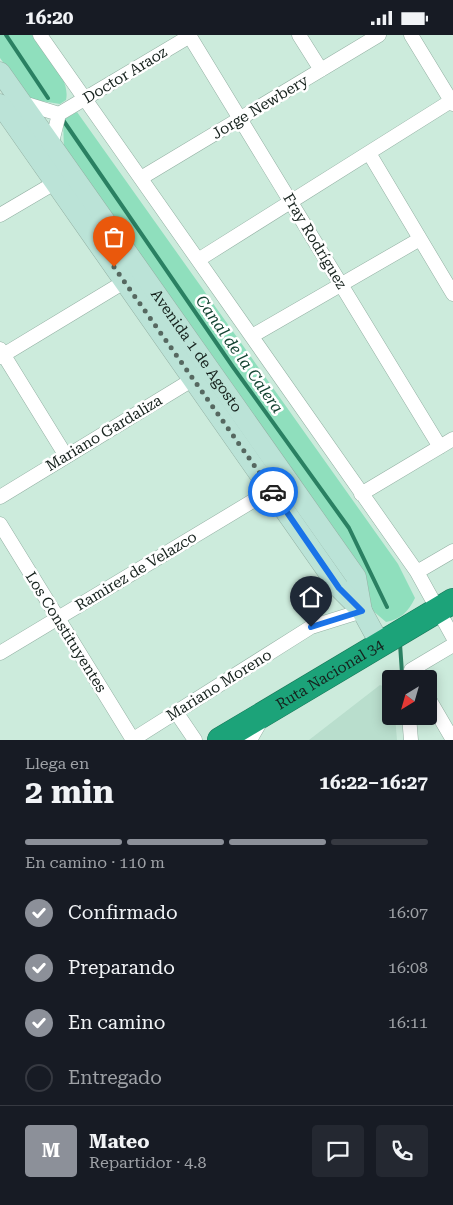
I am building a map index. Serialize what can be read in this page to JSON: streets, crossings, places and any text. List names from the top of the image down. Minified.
{"streets":{"highway":["Ruta Nacional 34"],"street":["Doctor Araoz","Jorge Newbery","Fray Rodríguez","Avenida 1 de Agosto","Mariano Gardaliza","Ramirez de Velazco","Los Constituyentes","Mariano Moreno"]},"crossings":[["Doctor Araoz","Fray Rodríguez"],["Jorge Newbery","Fray Rodríguez"],["Avenida 1 de Agosto","Mariano Gardaliza"],["Avenida 1 de Agosto","Ramirez de Velazco"],["Avenida 1 de Agosto","Ruta Nacional 34"],["Avenida 1 de Agosto","Mariano Moreno"],["Ramirez de Velazco","Los Constituyentes"],["Los Constituyentes","Mariano Moreno"]],"water":["Canal de la Calera"],"north":"bottom left","page":{"status":"16:20","heading":["2 min","Llega en","16:22–16:27"],"panel":["Mateo","Repartidor · 4.8"],"bar":"En camino · 110 m","list":[["Confirmado","16:07"],["Preparando","16:08"],["En camino","16:11"],"Entregado"],"round":"M"}}
